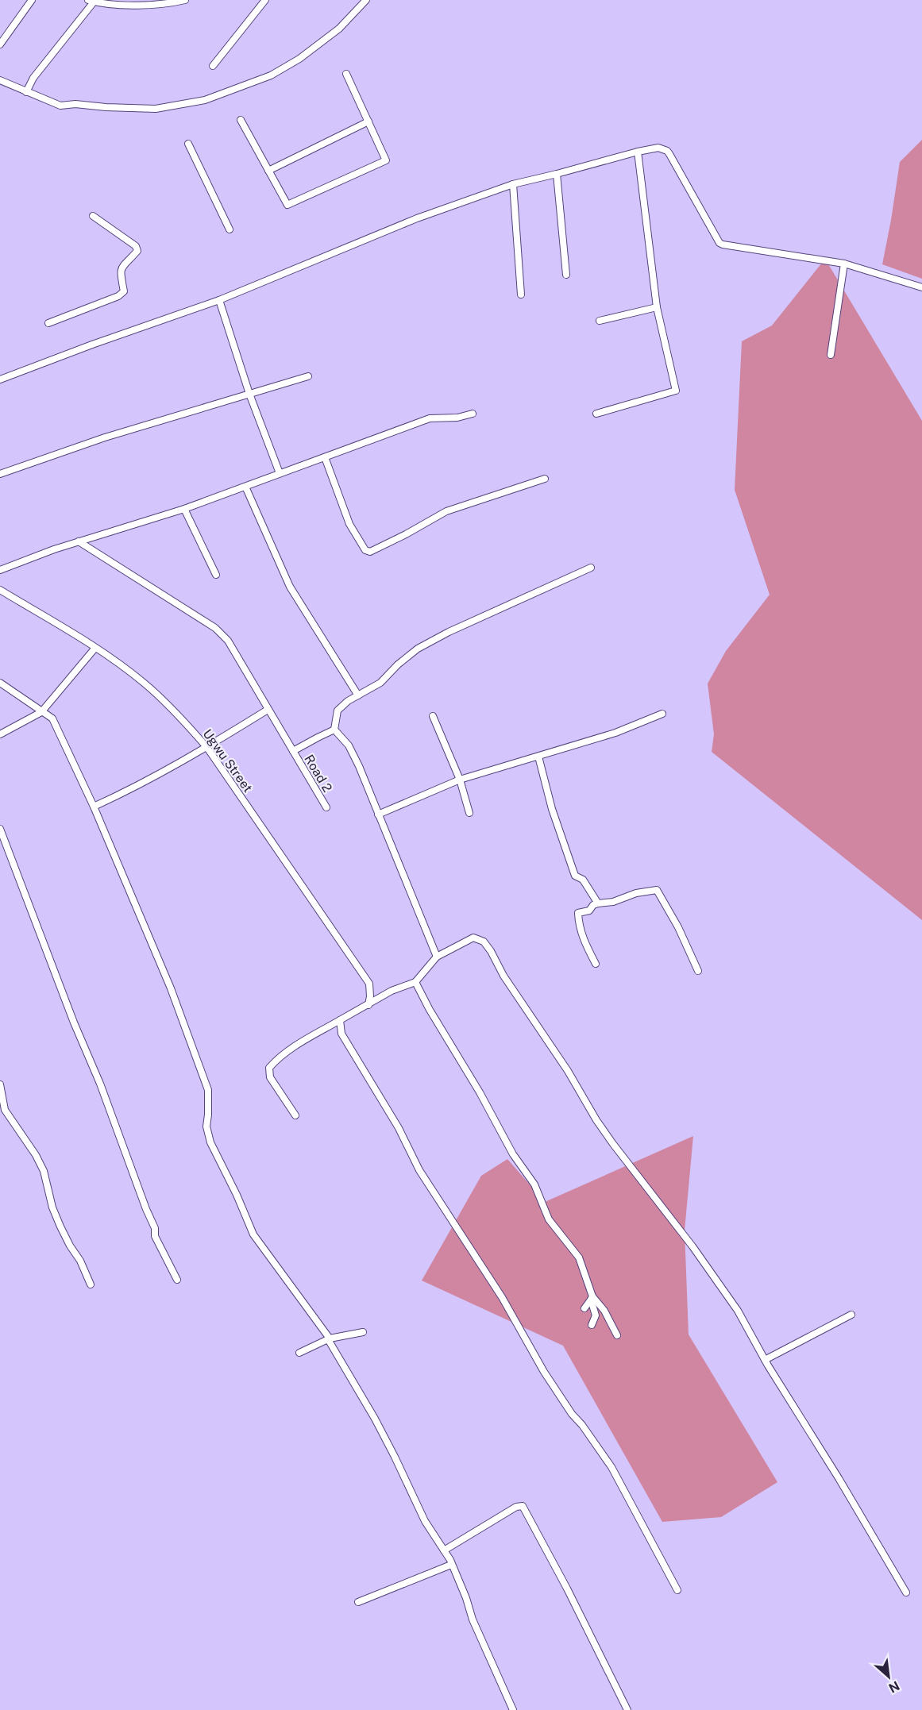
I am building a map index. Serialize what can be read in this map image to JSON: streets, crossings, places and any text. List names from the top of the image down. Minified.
{"streets":{"street":["Ugwu Street","Road 2"]},"north":"bottom right"}
